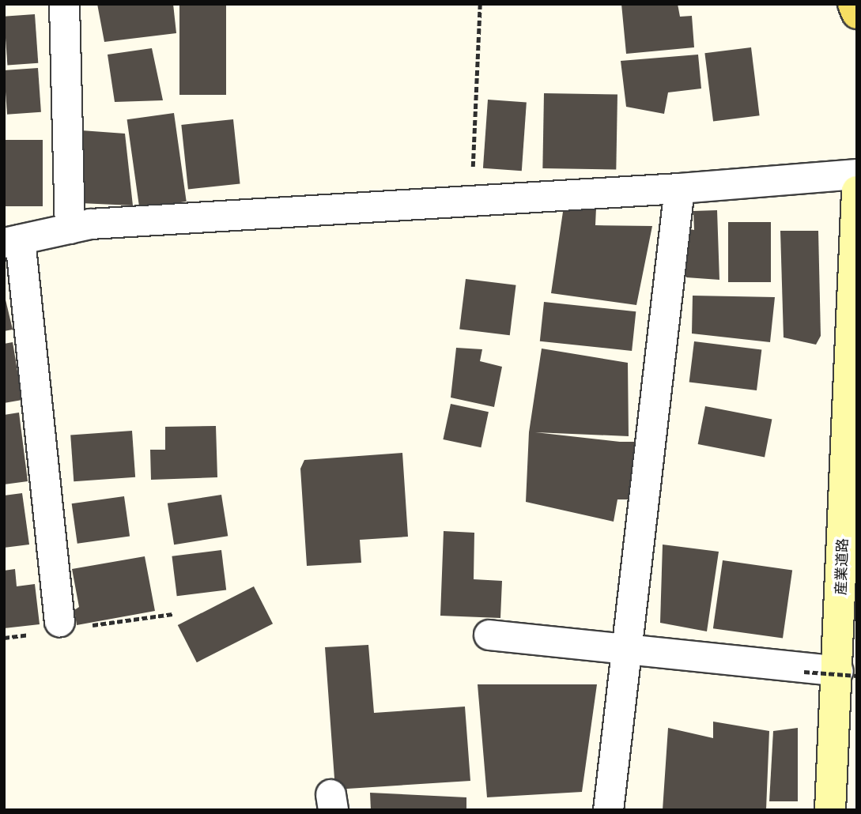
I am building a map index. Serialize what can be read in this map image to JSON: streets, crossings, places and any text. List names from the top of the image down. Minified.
{"streets":{"street":["産業道路"]}}
